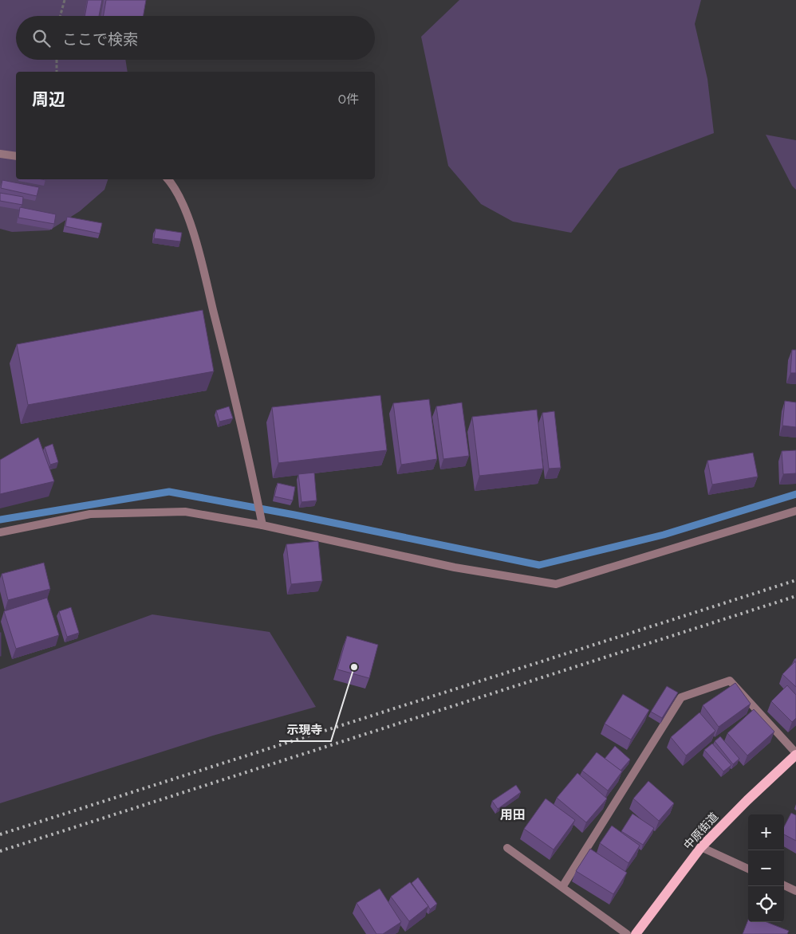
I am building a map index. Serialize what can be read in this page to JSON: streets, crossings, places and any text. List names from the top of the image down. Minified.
{"streets":{"main road":["中原街道"]},"districts":["用田"],"places":["示現寺"],"page":{"search":"ここで検索","heading":["周辺","0件"],"map_buttons":["+","−"]}}
